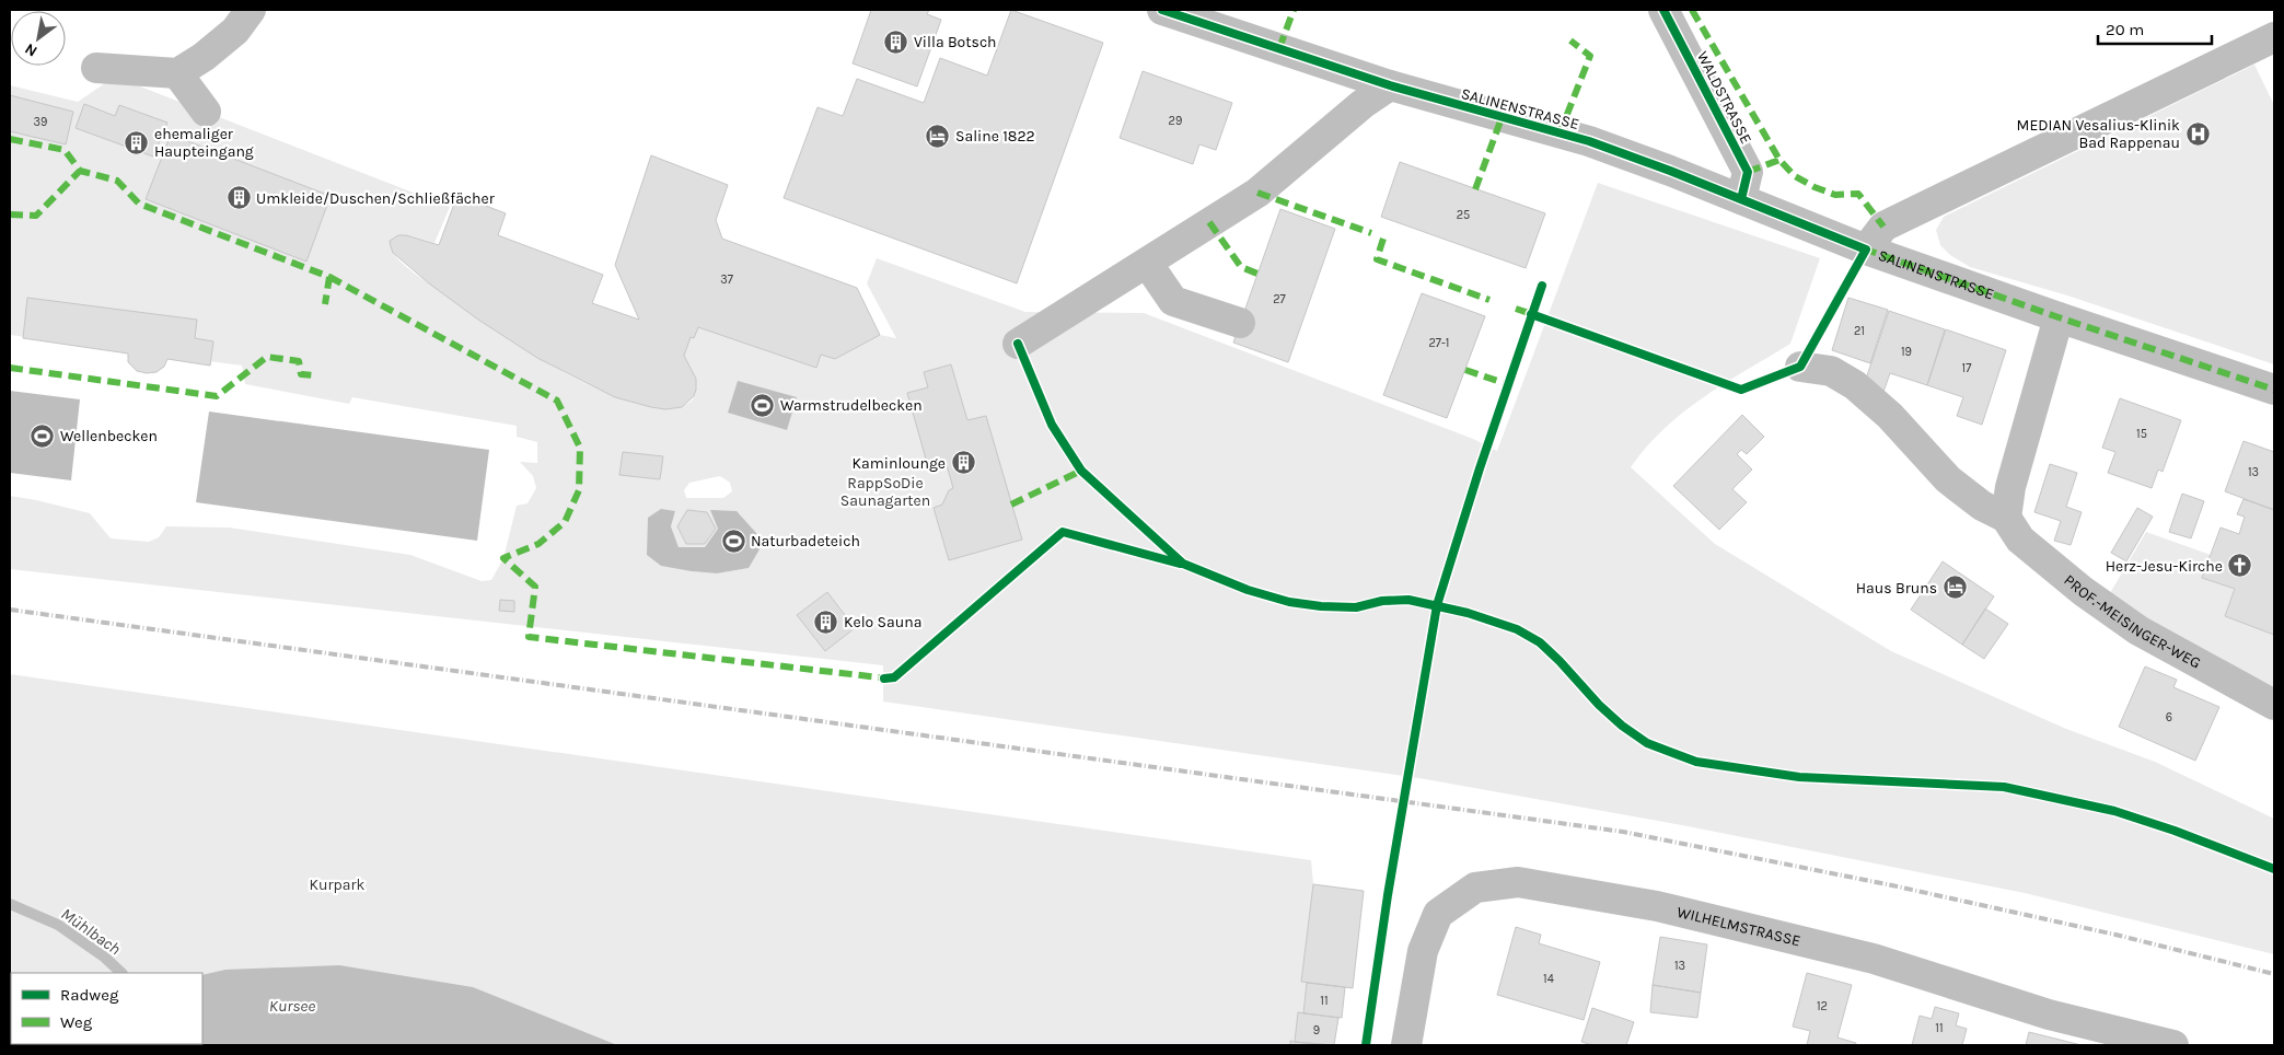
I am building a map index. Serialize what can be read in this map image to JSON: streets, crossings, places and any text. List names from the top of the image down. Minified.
{"streets":{"street":["WALDSTRASSE","SALINENSTRASSE","PROF.-MEISINGER-WEG","WILHELMSTRASSE"]},"crossings":[["WALDSTRASSE","SALINENSTRASSE"]],"water":["Mühlbach","Kursee"],"parks":["RappSoDie Saunagarten","Kurpark"],"places":{"building":["Villa Botsch","ehemaliger Haupteingang","Umkleide/Duschen/Schließfächer","Kaminlounge","Kelo Sauna"],"hospital":["MEDIAN Vesalius-Klinik Bad Rappenau"],"hotel":["Saline 1822","Haus Bruns"],"sports":["Warmstrudelbecken","Wellenbecken","Naturbadeteich"],"church":["Herz-Jesu-Kirche"]},"house_numbers":["29","39","25","37","27","21","27-1","19","17","15","13","6","13","14","11","12","11","9"],"legend":["Radweg","Weg"],"scale_bar":"20 m","north":"bottom left"}
